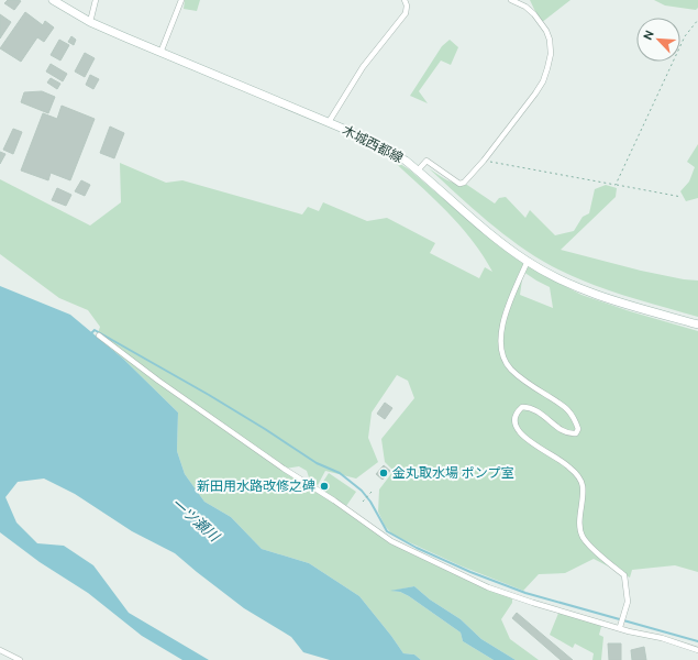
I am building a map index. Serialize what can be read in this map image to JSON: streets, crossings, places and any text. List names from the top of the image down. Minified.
{"streets":{"main road":["木城西都線"]},"water":["一ツ瀬川"],"places":["金丸取水場 ポンプ室","新田用水路改修之碑"],"north":"top left"}
